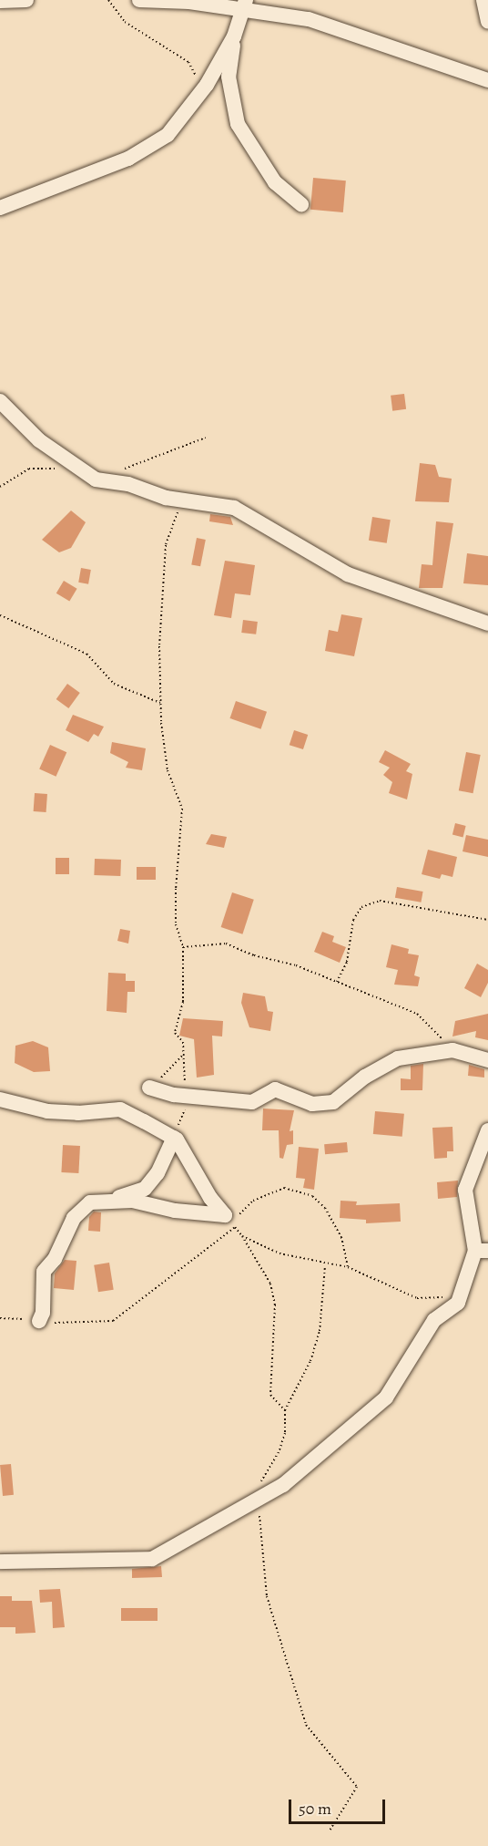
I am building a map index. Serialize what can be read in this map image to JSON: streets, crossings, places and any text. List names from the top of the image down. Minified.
{"scale_bar":"50 m"}
